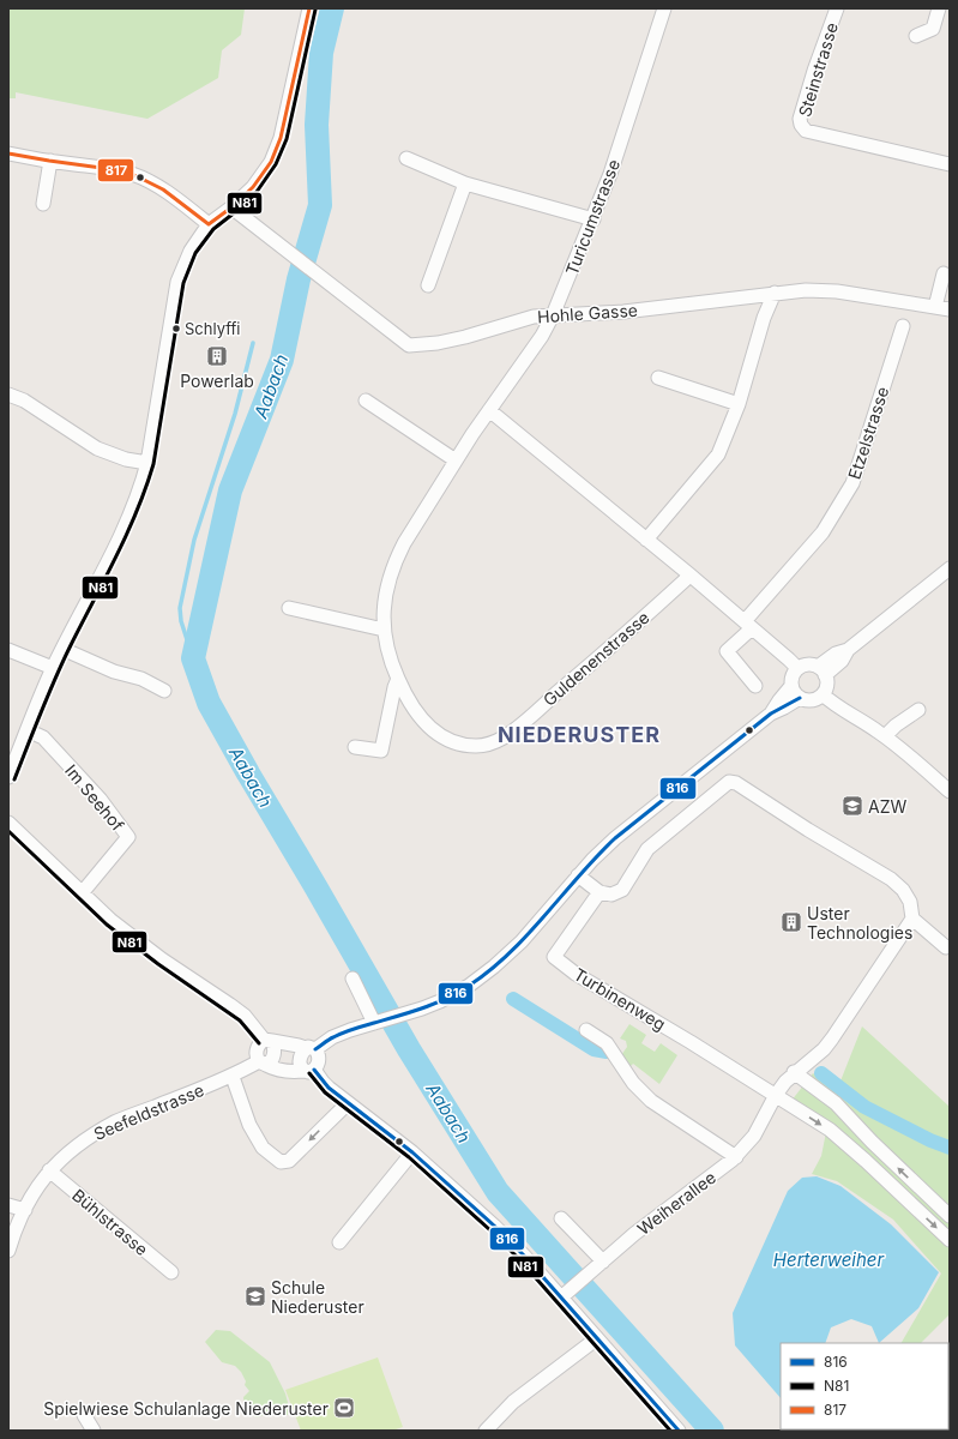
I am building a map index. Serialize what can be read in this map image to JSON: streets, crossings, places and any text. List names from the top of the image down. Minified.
{"streets":{"street":["Steinstrasse","Turicumstrasse","Hohle Gasse","Etzelstrasse","Guldenenstrasse","Im Seehof","Turbinenweg","Seefeldstrasse","Weiherallee","Bühlstrasse"]},"crossings":[["Turicumstrasse","Hohle Gasse"],["Turicumstrasse","Guldenenstrasse"],["Turbinenweg","Weiherallee"],["Seefeldstrasse","Bühlstrasse"]],"districts":["NIEDERUSTER"],"water":["Aabach","Herterweiher"],"places":{"other":["Schlyffi"],"building":["Powerlab","Uster Technologies"],"school or university":["AZW","Schule Niederuster"],"sports":["Spielwiese Schulanlage Niederuster"]},"lines":["transit line 817","transit line N81","transit line 816"],"legend":["816","N81","817"]}
